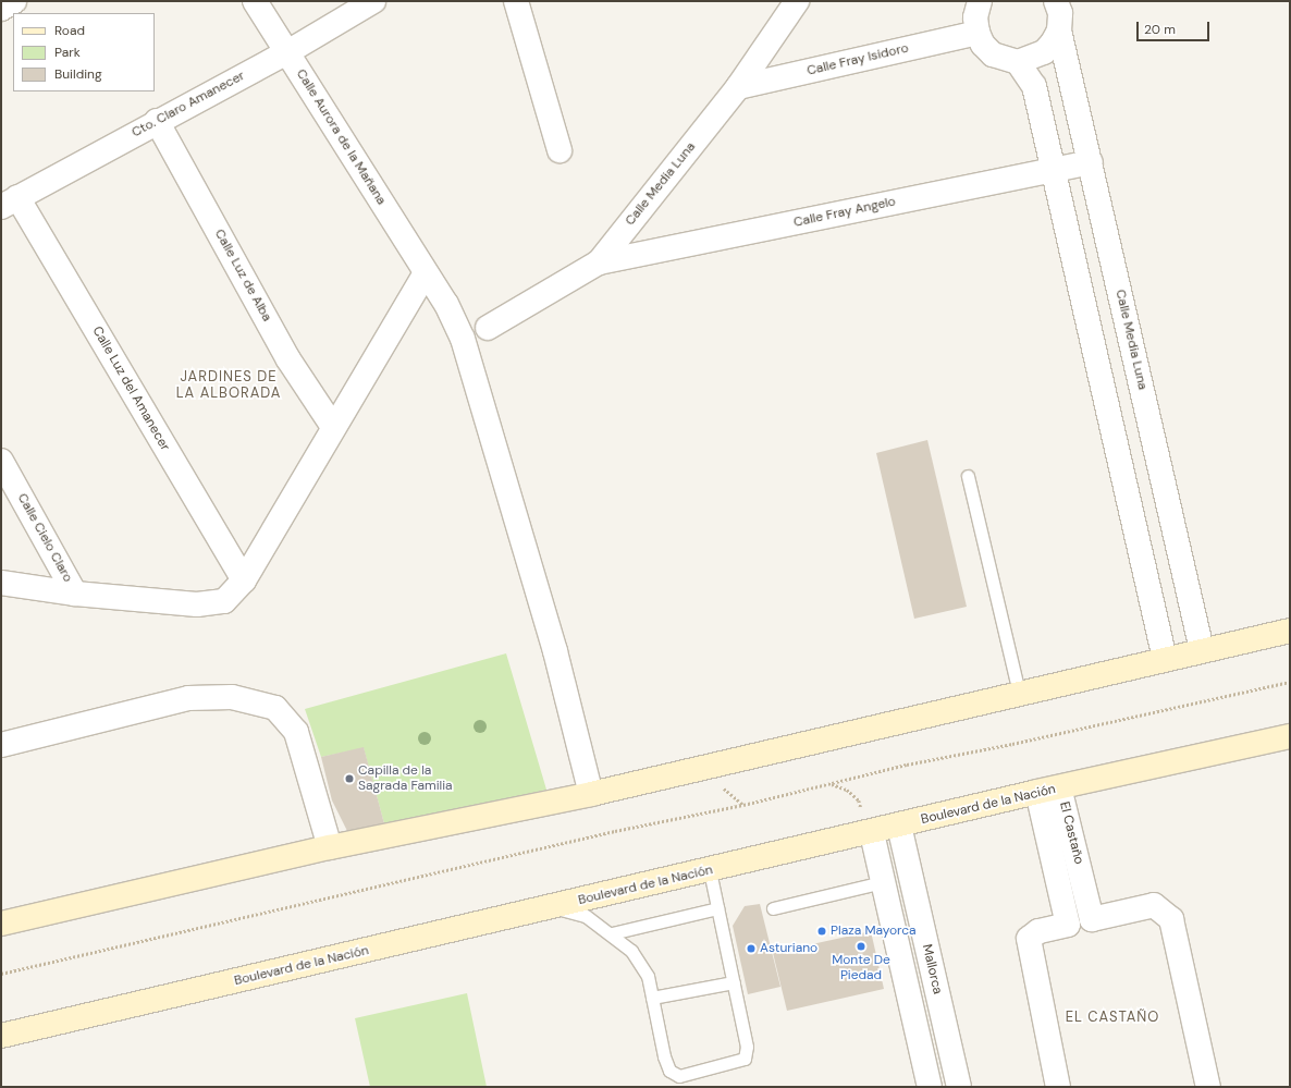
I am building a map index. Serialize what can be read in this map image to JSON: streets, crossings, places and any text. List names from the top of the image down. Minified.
{"streets":{"main road":["Boulevard de la Nación"],"street":["Calle Fray Isidoro","Cto. Claro Amanecer","Calle Aurora de la Mañana","Calle Media Luna","Calle Fray Angelo","Calle Luz de Alba","Calle Luz del Amanecer","Calle Cielo Claro","El Castaño","Mallorca"]},"crossings":[["Calle Fray Isidoro","Calle Media Luna"],["Cto. Claro Amanecer","Calle Aurora de la Mañana"],["Cto. Claro Amanecer","Calle Luz de Alba"],["Cto. Claro Amanecer","Calle Luz del Amanecer"],["Calle Media Luna","Calle Fray Angelo"],["Boulevard de la Nación","El Castaño"],["Boulevard de la Nación","Mallorca"]],"districts":["JARDINES DE LA ALBORADA","EL CASTAÑO"],"places":["Capilla de la Sagrada Familia","Plaza Mayorca","Monte De Piedad","Asturiano"],"legend":["Road","Park","Building"],"scale_bar":"20 m"}
